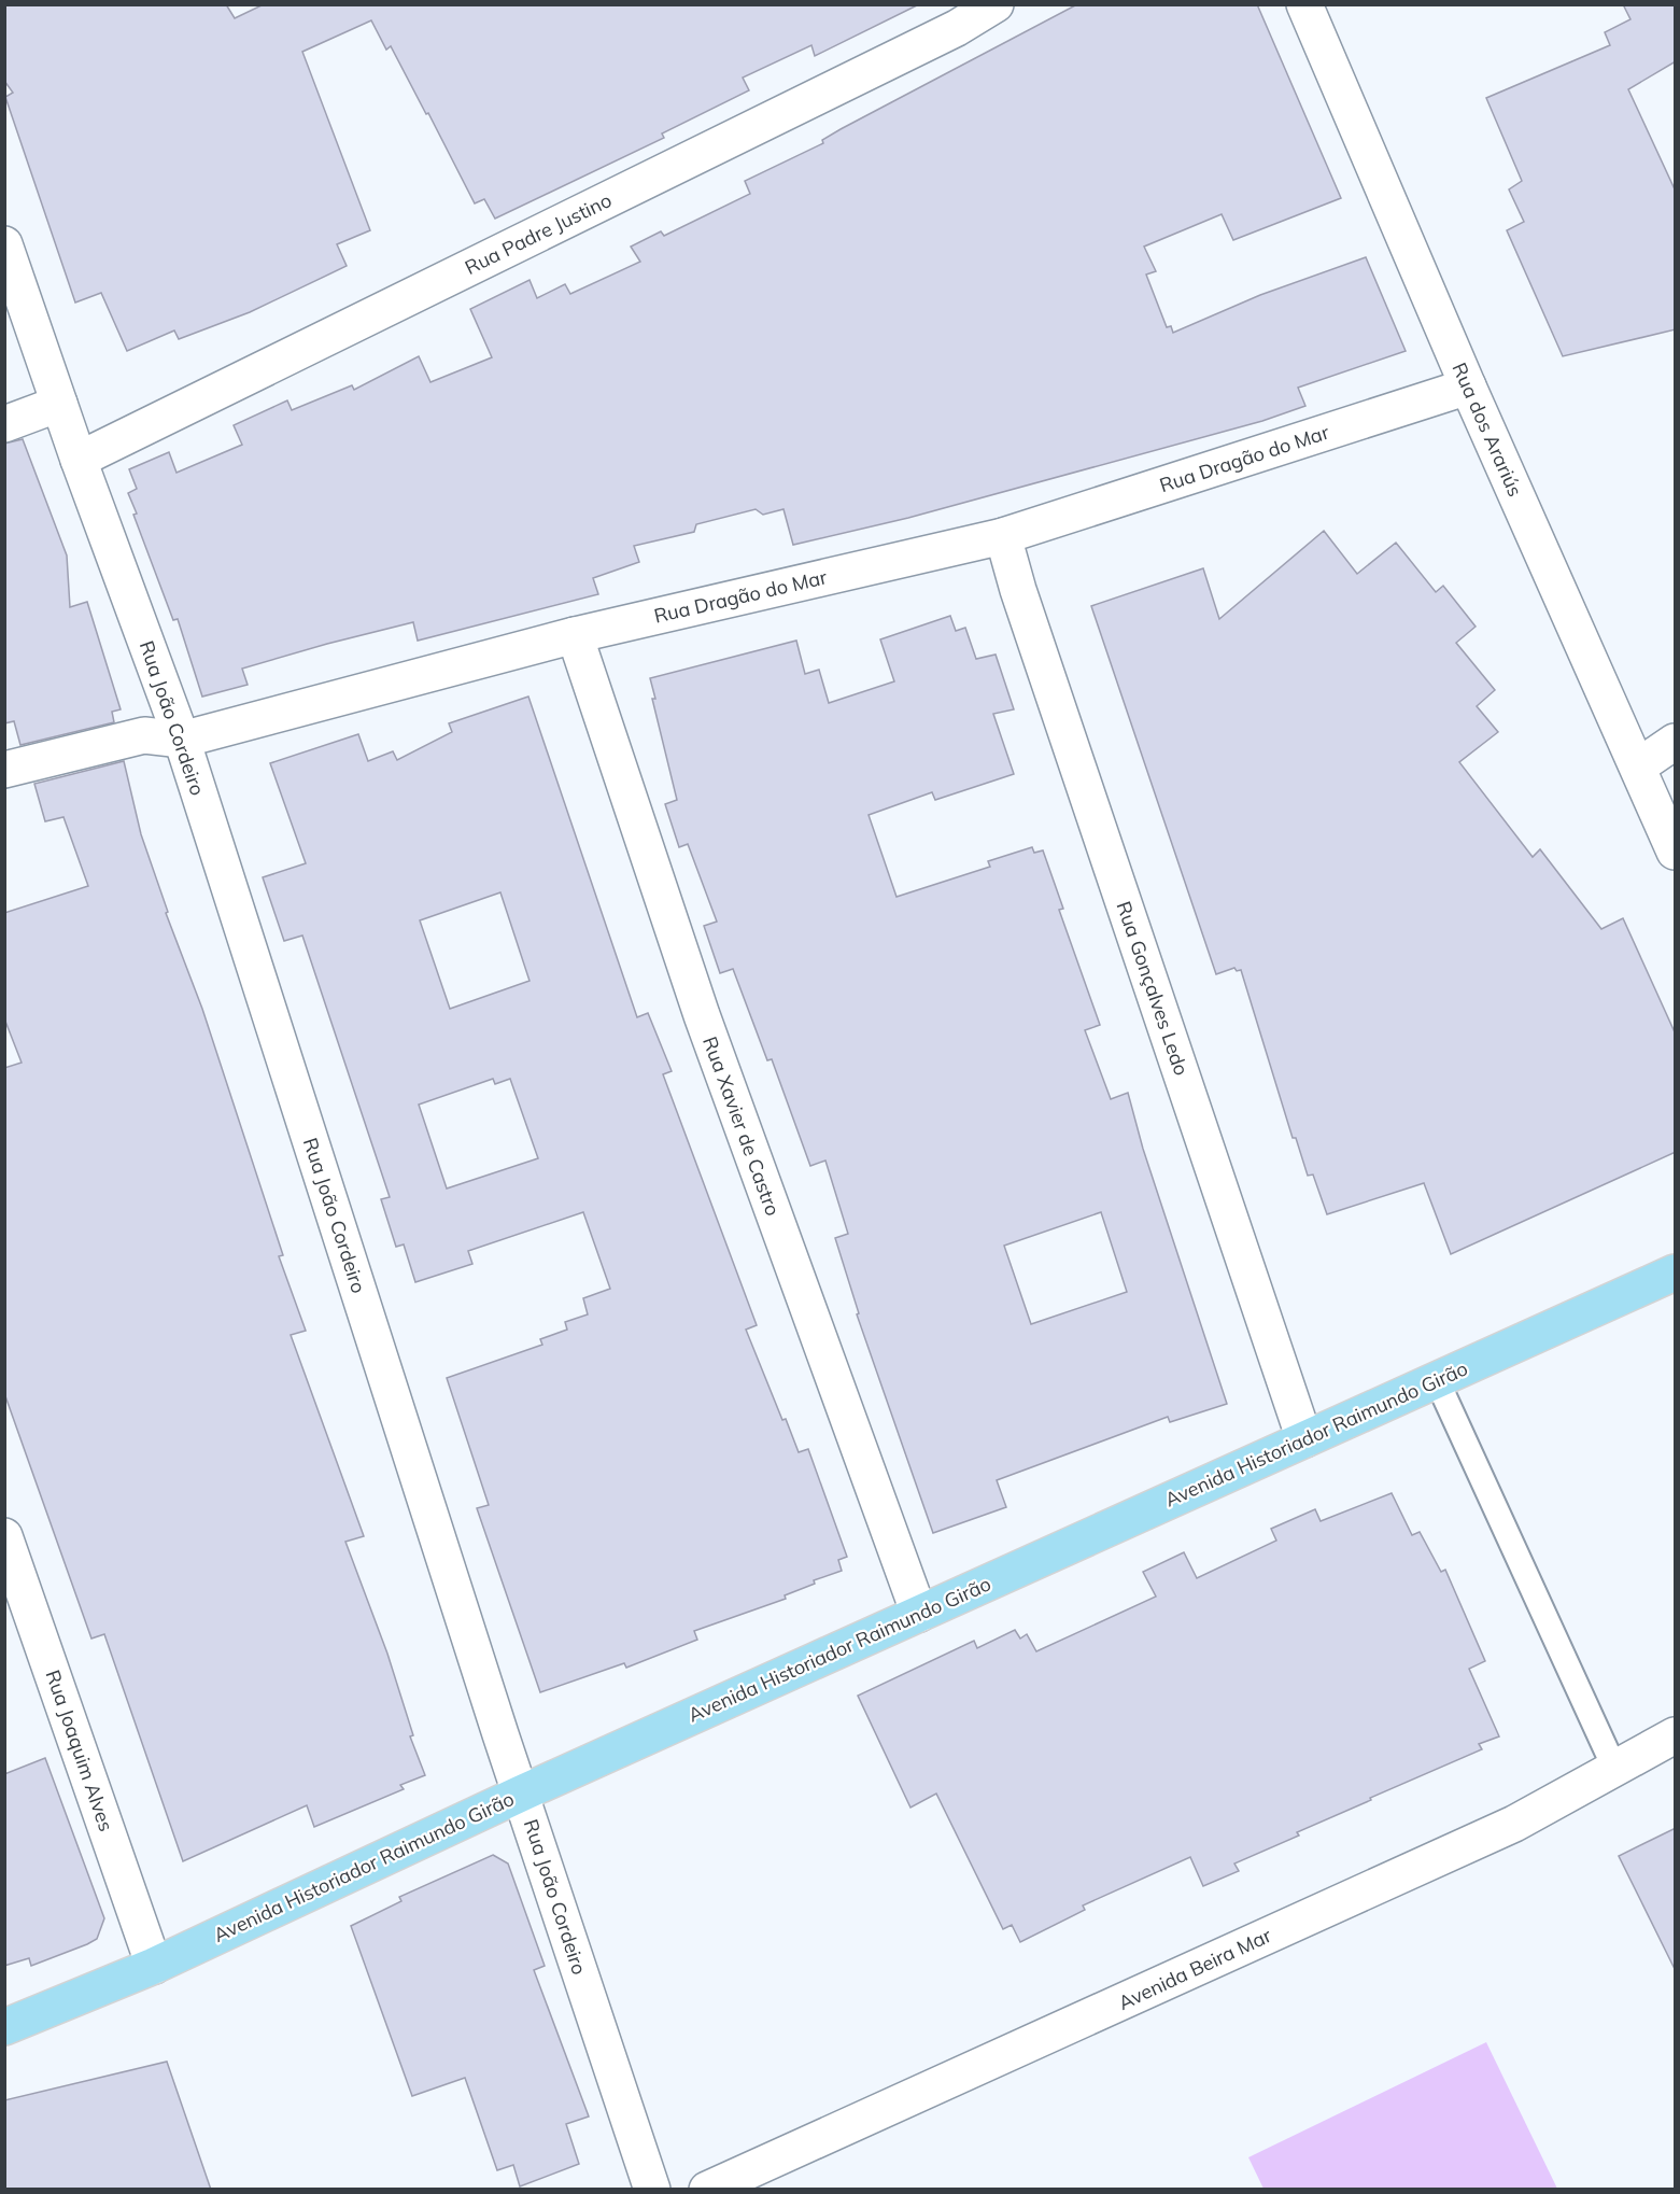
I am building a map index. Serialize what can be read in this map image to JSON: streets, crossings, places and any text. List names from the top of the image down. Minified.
{"streets":{"main road":["Avenida Historiador Raimundo Girão"],"street":["Rua Padre Justino","Rua dos Arariús","Rua Dragão do Mar","Rua João Cordeiro","Rua Gonçalves Ledo","Rua Xavier de Castro","Rua Joaquim Alves","Avenida Beira Mar"]},"crossings":[["Rua Padre Justino","Rua João Cordeiro"],["Rua dos Arariús","Rua Dragão do Mar"],["Rua Dragão do Mar","Rua João Cordeiro"],["Rua Dragão do Mar","Rua Gonçalves Ledo"],["Rua Dragão do Mar","Rua Xavier de Castro"],["Rua João Cordeiro","Avenida Historiador Raimundo Girão"],["Rua Gonçalves Ledo","Avenida Historiador Raimundo Girão"],["Rua Xavier de Castro","Avenida Historiador Raimundo Girão"],["Avenida Historiador Raimundo Girão","Rua Joaquim Alves"]]}
